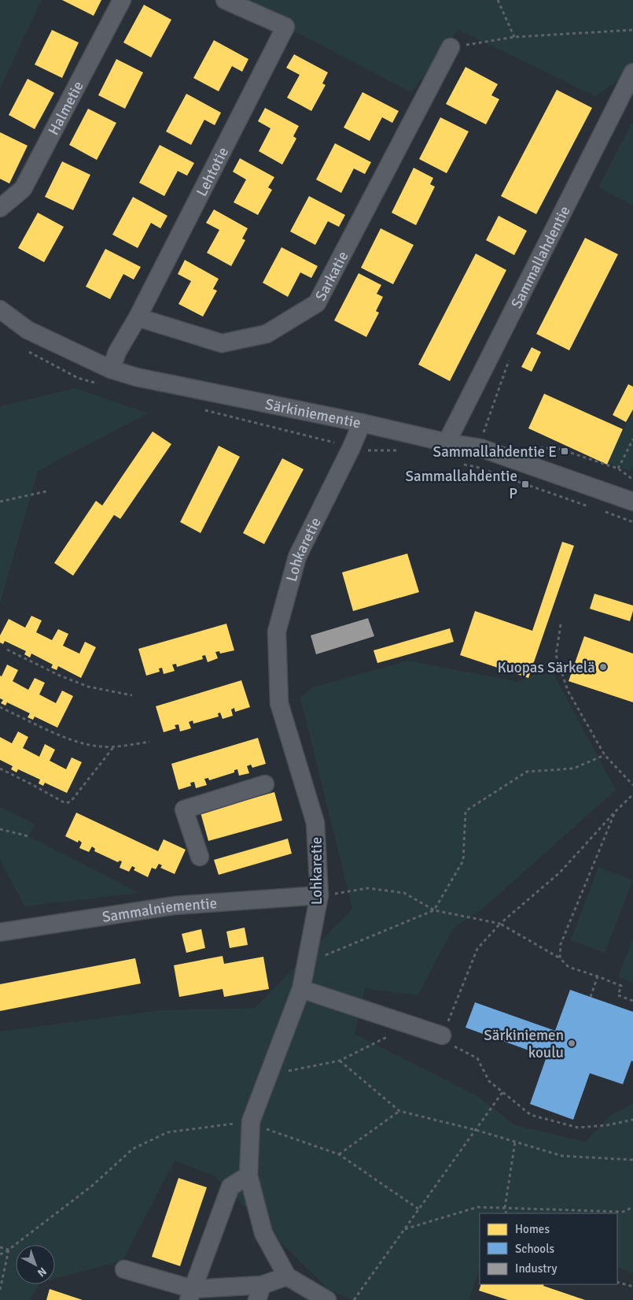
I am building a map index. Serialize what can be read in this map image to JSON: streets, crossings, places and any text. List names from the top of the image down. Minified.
{"streets":{"street":["Halmetie","Lehtotie","Sammallahdentie","Sarkatie","Särkiniementie","Lohkaretie","Sammalniementie"]},"crossings":[["Lehtotie","Sarkatie"],["Sammallahdentie","Särkiniementie"],["Särkiniementie","Lohkaretie"],["Lohkaretie","Sammalniementie"]],"places":{"transit":["Sammallahdentie E","Sammallahdentie P"],"other":["Kuopas Särkelä","Särkiniemen koulu"]},"legend":["Homes","Schools","Industry"],"north":"bottom right"}
